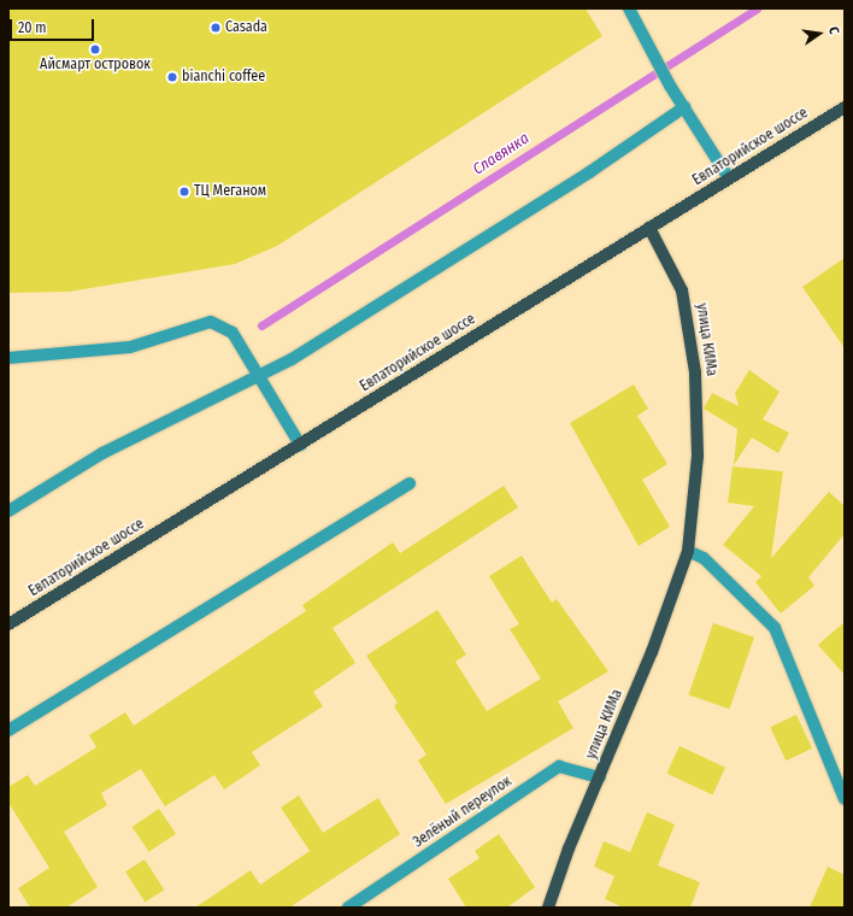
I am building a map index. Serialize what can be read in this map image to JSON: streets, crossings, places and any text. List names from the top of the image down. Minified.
{"streets":{"main road":["Евпаторийское шоссе","улица КИМа"],"street":["Зелёный переулок"]},"crossings":[["Евпаторийское шоссе","улица КИМа"],["улица КИМа","Зелёный переулок"]],"water":["Славянка"],"places":["Casada","Айсмарт островок","bianchi coffee","ТЦ Меганом"],"scale_bar":"20 m","north":"right"}
